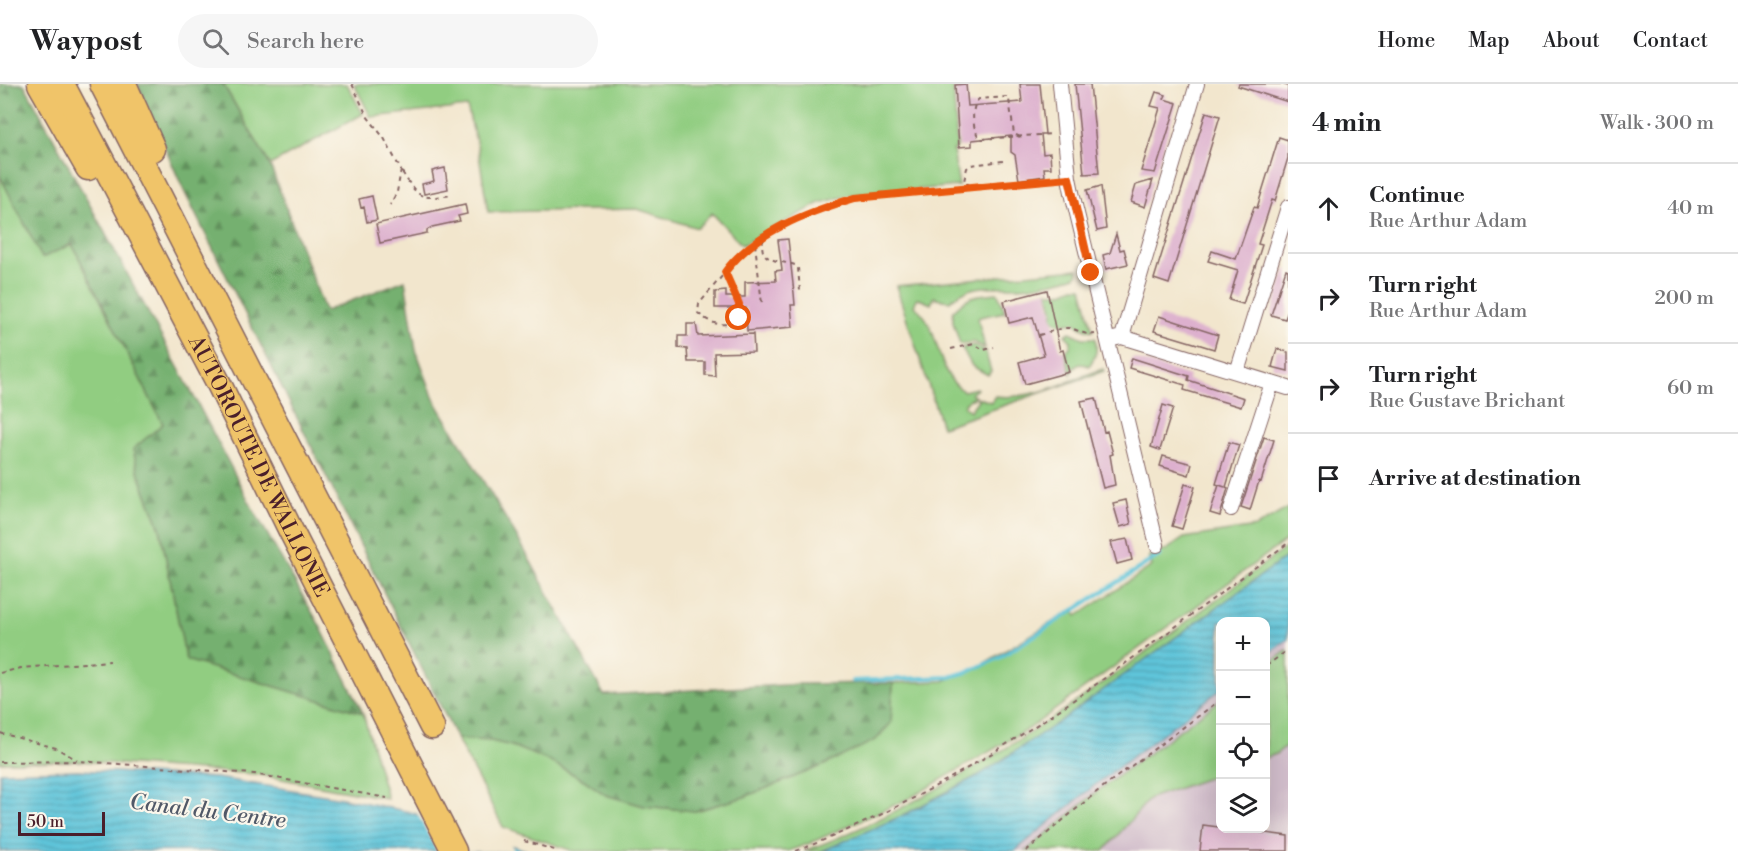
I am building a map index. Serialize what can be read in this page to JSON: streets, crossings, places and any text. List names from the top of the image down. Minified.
{"streets":{"highway":["AUTOROUTE DE WALLONIE"]},"water":["Canal du Centre"],"scale_bar":"50 m","page":{"header":"Waypost","search":"Search here","nav":["Home","Map","About","Contact"],"heading":["4 min","Walk · 300 m"],"list":[["Continue","Rue Arthur Adam","40 m"],["Turn right","Rue Arthur Adam","200 m"],["Turn right","Rue Gustave Brichant","60 m"],"Arrive at destination"],"map_buttons":["+","−"],"scale":"50 m"}}
